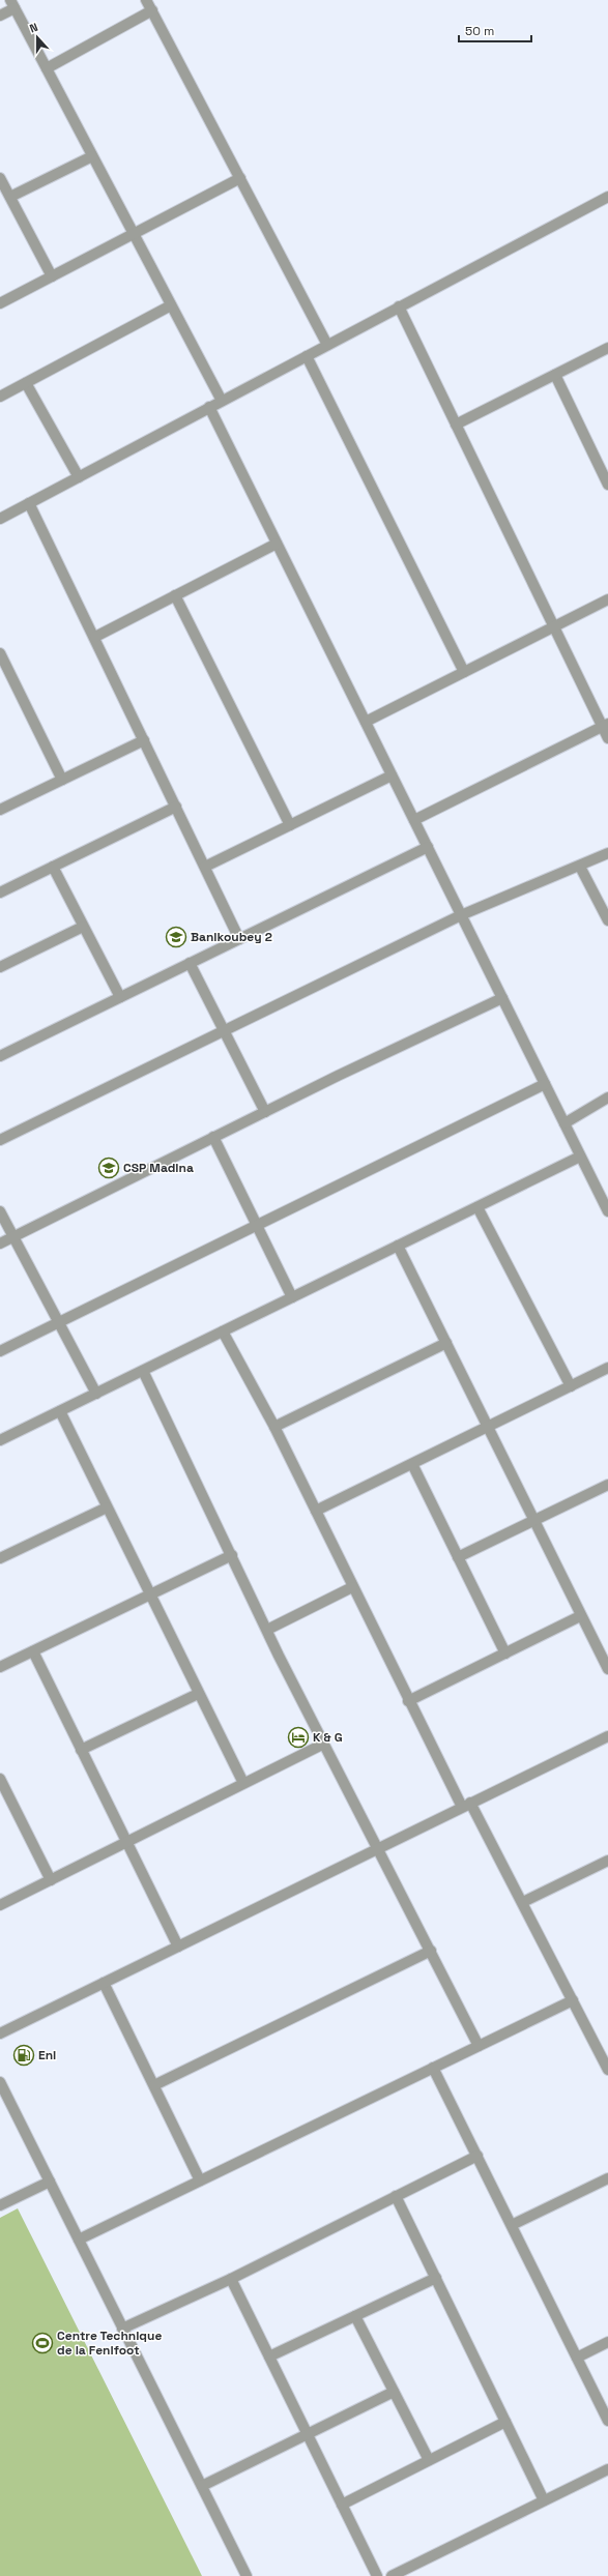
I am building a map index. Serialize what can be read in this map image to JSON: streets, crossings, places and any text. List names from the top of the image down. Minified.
{"places":{"school or university":["Banikoubey 2","CSP Madina"],"hotel":["K & G"],"fuel station":["Eni"],"sports":["Centre Technique de la Fenifoot"]},"scale_bar":"50 m","north":"top"}
